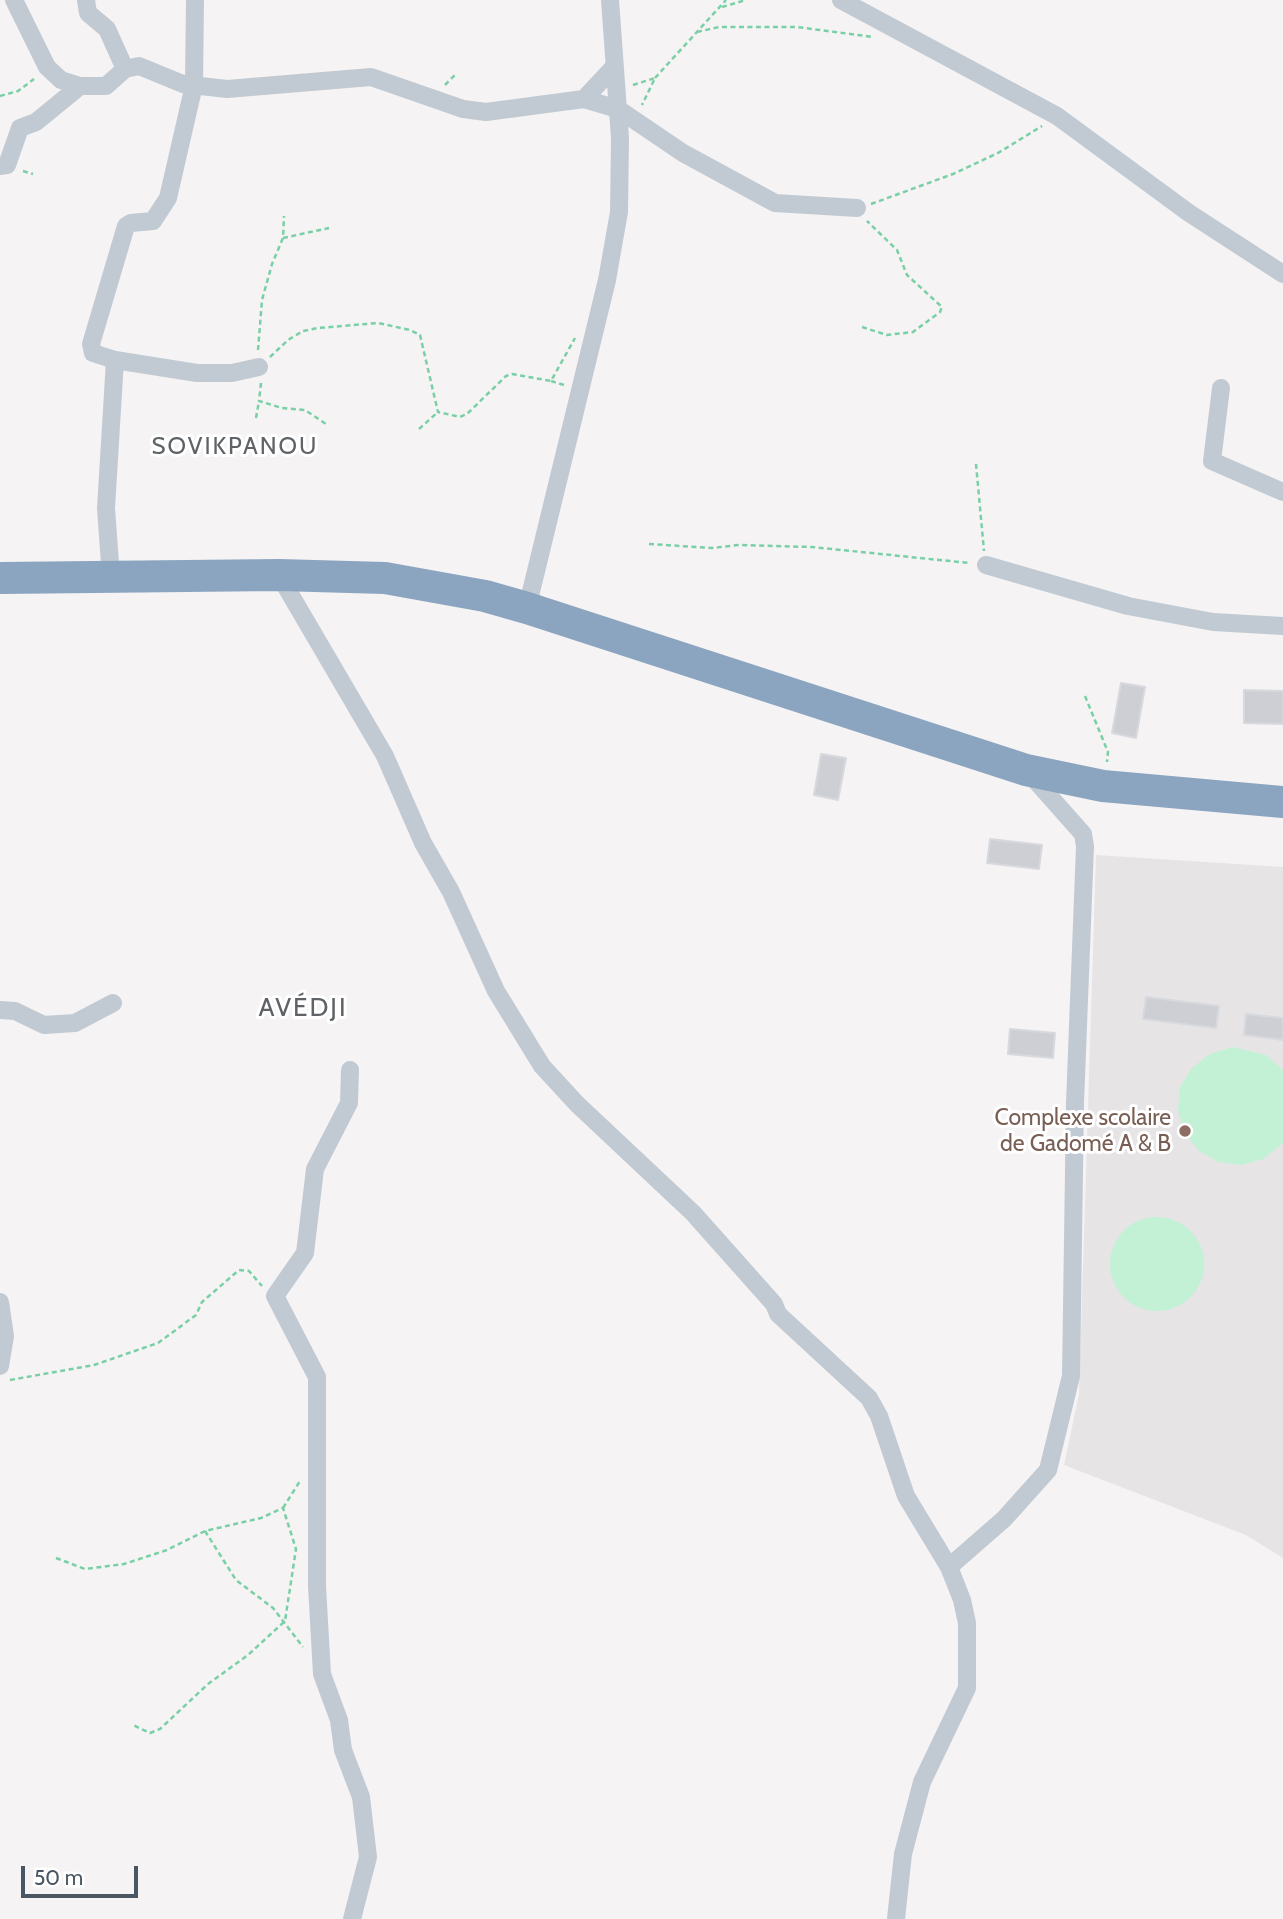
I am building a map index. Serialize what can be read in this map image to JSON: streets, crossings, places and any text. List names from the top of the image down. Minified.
{"districts":["SOVIKPANOU","AVÉDJI"],"places":["Complexe scolaire de Gadomé A & B"],"scale_bar":"50 m"}
